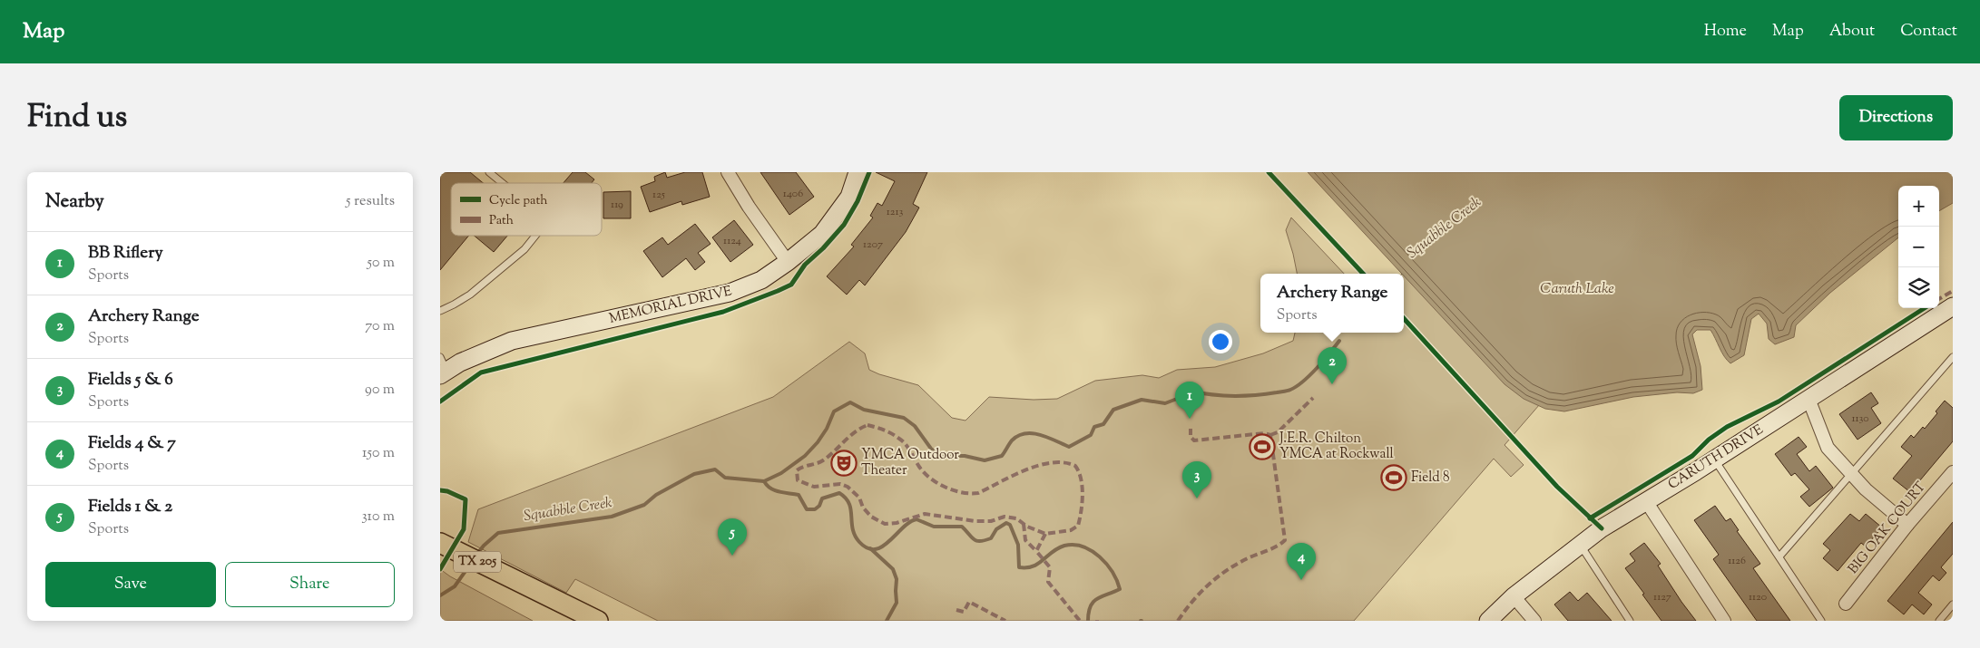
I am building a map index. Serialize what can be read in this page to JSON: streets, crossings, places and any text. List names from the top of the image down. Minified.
{"streets":{"main road":["TX 205"],"street":["MEMORIAL DRIVE","CARUTH DRIVE","BIG OAK COURT"]},"water":["Squabble Creek","Caruth Lake"],"places":{"sports":["J.E.R. Chilton YMCA at Rockwall","Field 8"],"theatre":["YMCA Outdoor Theater"]},"house_numbers":["1406","125","119","1213","1124","1207","1130","1126","1127","1120"],"legend":["Cycle path","Path"],"page":{"header":"Map","nav":["Home","Map","About","Contact"],"title":"Find us","buttons":["Directions",["Save","Share"]],"heading":["Nearby","5 results"],"map_buttons":["+","−"],"list":[{"mark":"1","name":"BB Riflery","note":"Sports","value":"50 m"},{"mark":"2","name":"Archery Range","note":"Sports","value":"70 m"},{"mark":"3","name":"Fields 5 & 6","note":"Sports","value":"90 m"},{"mark":"4","name":"Fields 4 & 7","note":"Sports","value":"150 m"},{"mark":"5","name":"Fields 1 & 2","note":"Sports","value":"310 m"}],"popup":["Archery Range","Sports"],"pins":["2","1","3","5","4"]}}
